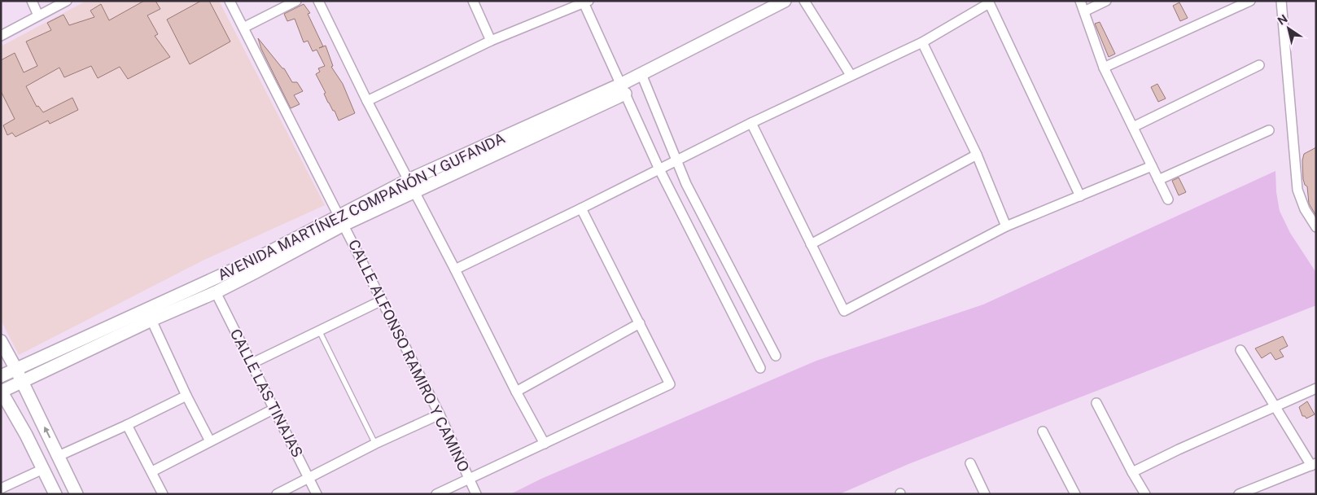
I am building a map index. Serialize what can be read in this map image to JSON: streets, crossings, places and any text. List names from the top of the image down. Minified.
{"streets":{"street":["AVENIDA MARTÍNEZ COMPAÑÓN Y GUFANDA","CALLE ALFONSO RAMIRO Y CAMINO","CALLE LAS TINAJAS"]},"crossings":[["AVENIDA MARTÍNEZ COMPAÑÓN Y GUFANDA","CALLE ALFONSO RAMIRO Y CAMINO"],["AVENIDA MARTÍNEZ COMPAÑÓN Y GUFANDA","CALLE LAS TINAJAS"]],"north":"top left"}
